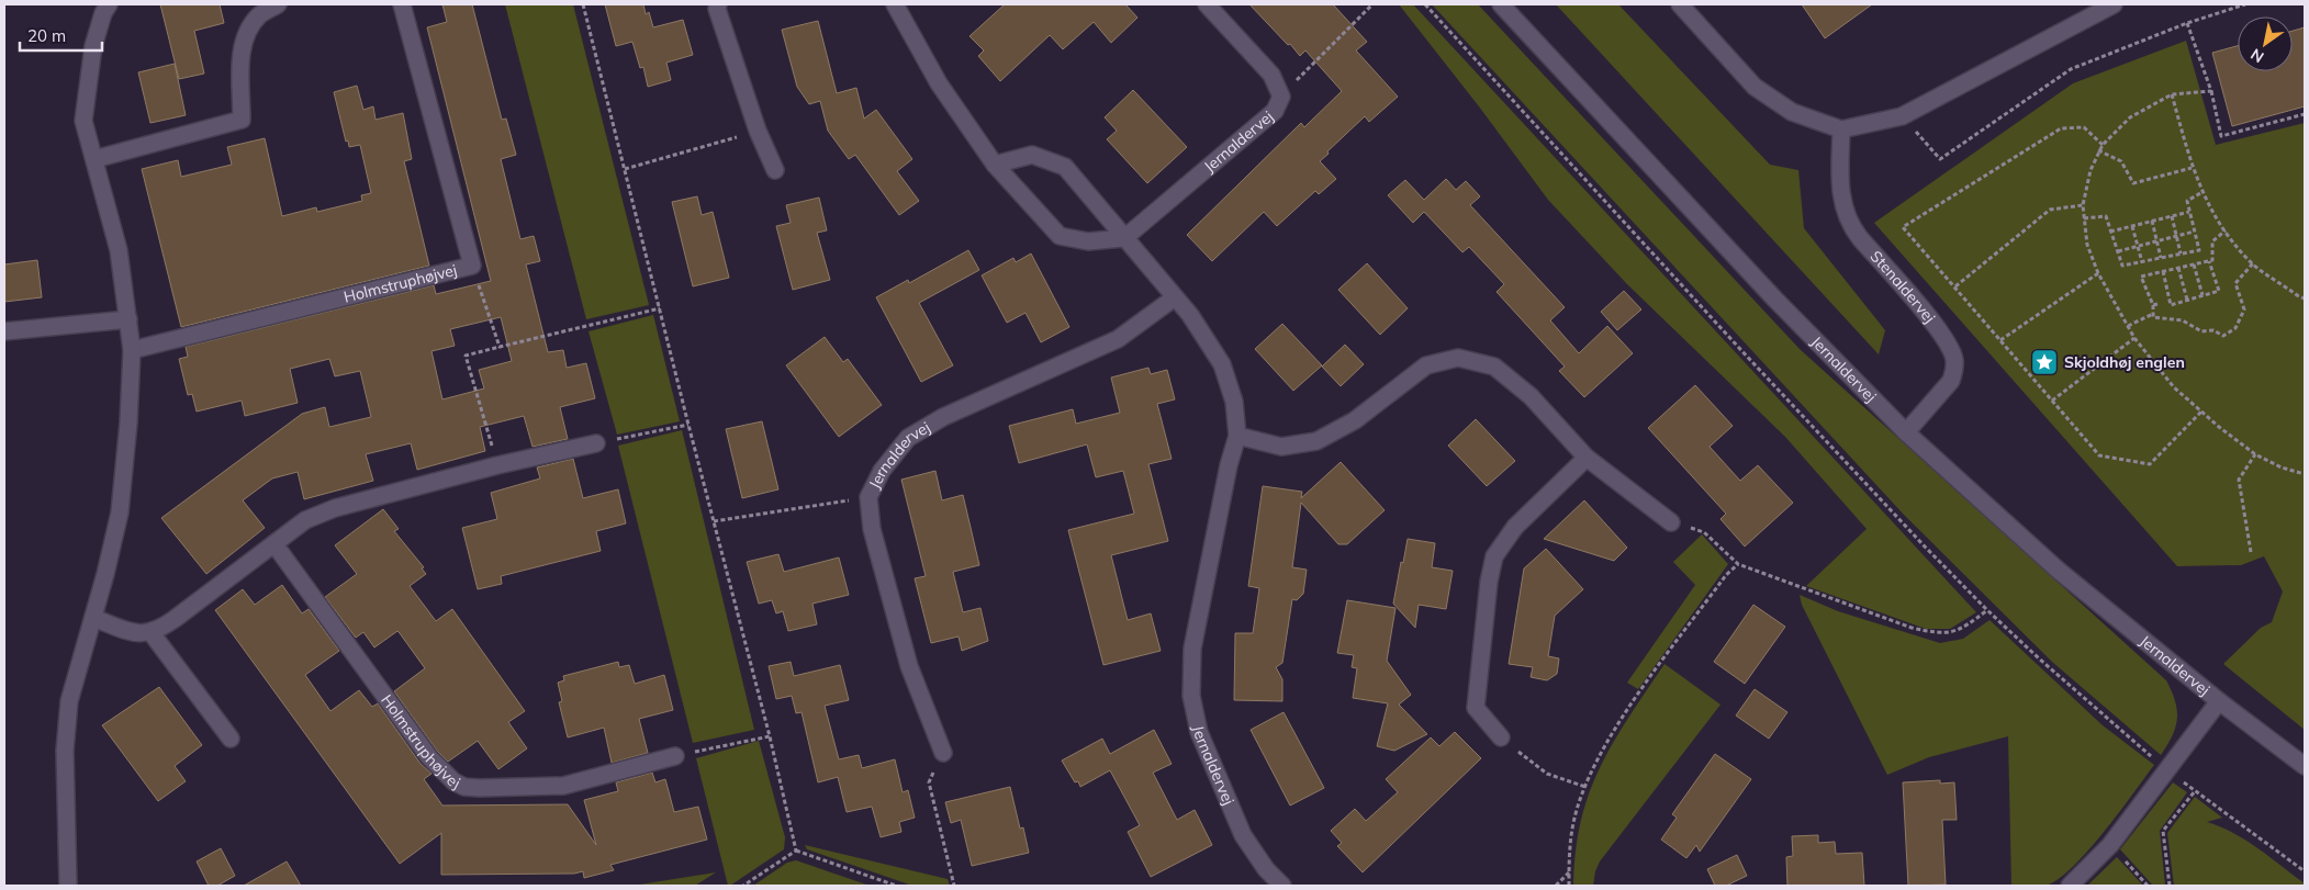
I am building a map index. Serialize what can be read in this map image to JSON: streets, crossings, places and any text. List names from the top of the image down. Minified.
{"streets":{"street":["Jernaldervej","Holmstruphøjvej","Stenaldervej"]},"crossings":[["Jernaldervej","Stenaldervej"]],"places":{"place":["Skjoldhøj englen"]},"scale_bar":"20 m","north":"bottom left"}
